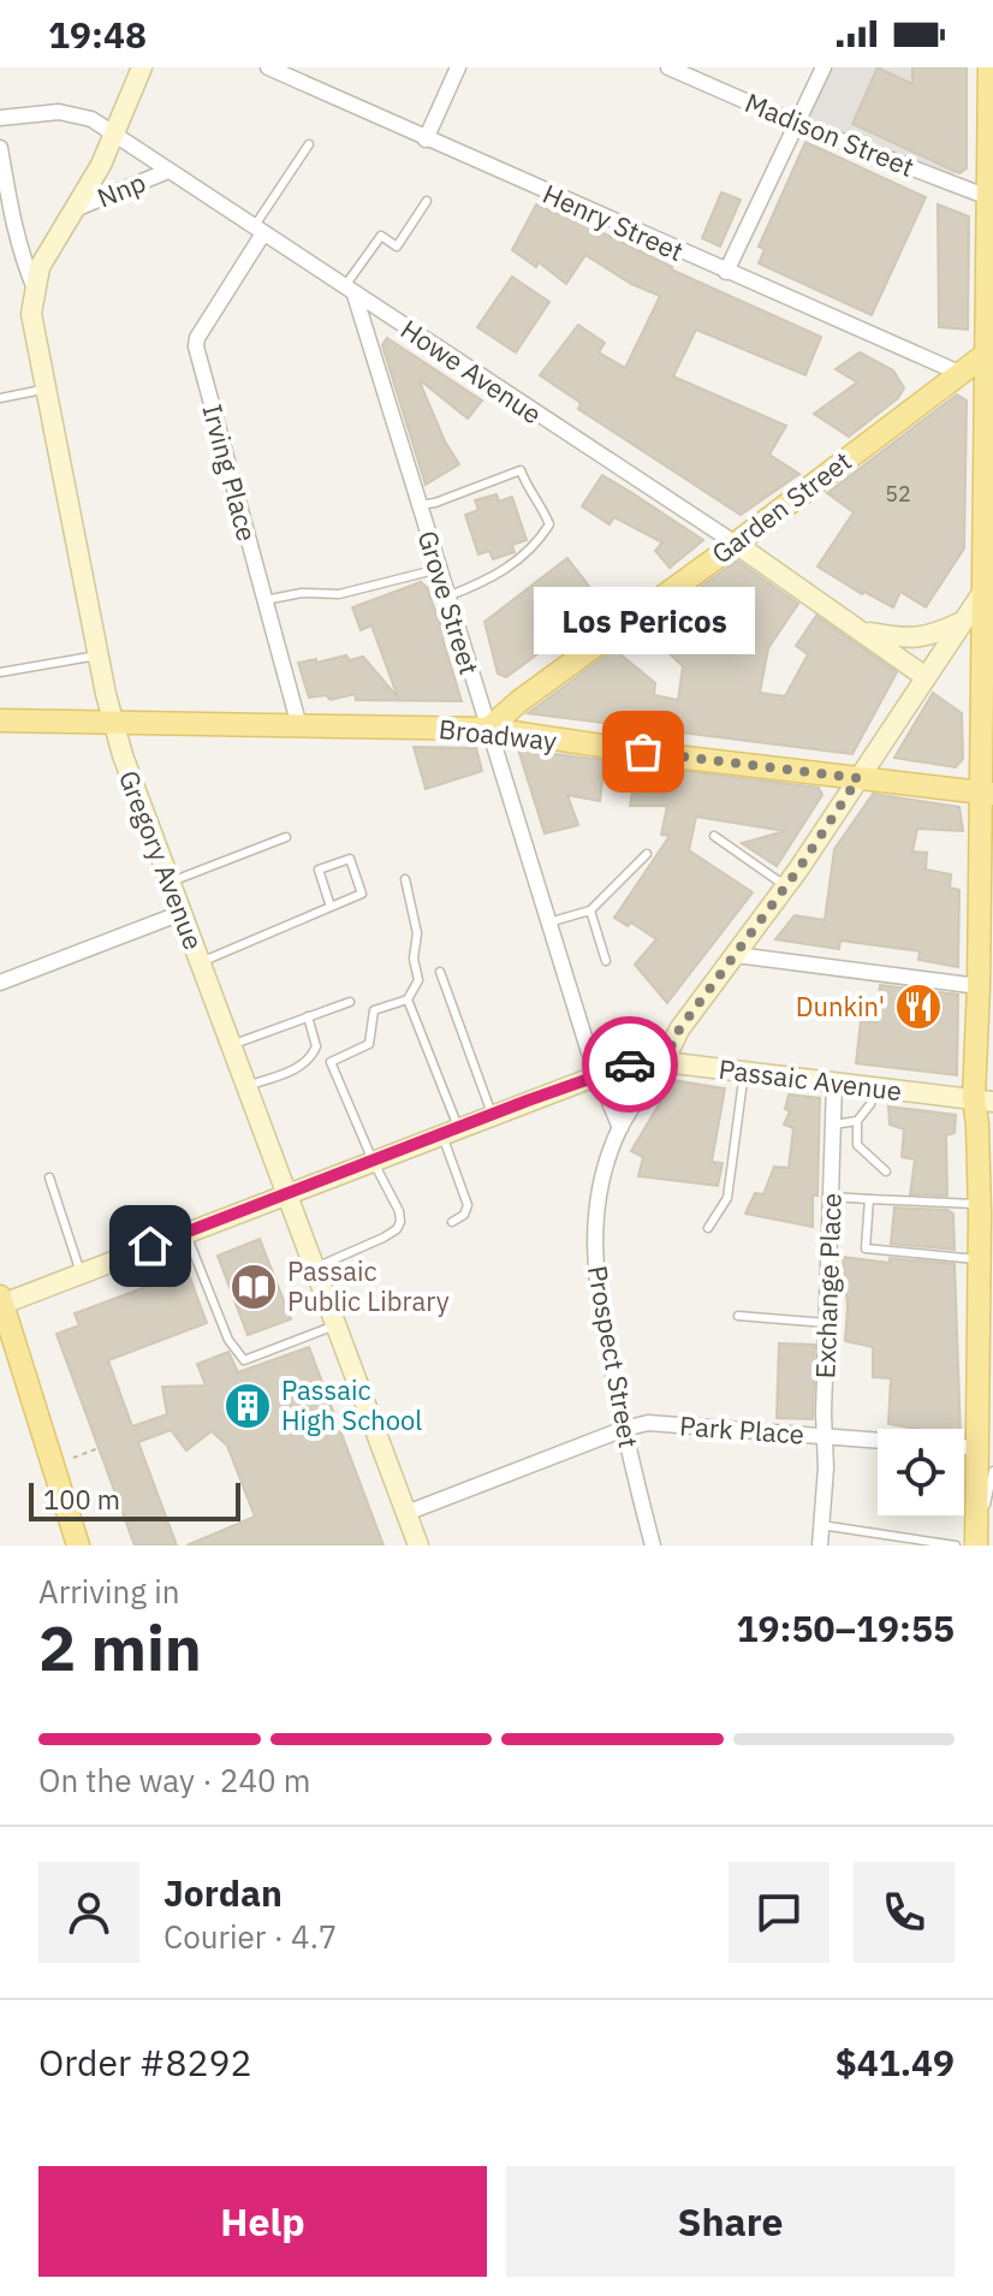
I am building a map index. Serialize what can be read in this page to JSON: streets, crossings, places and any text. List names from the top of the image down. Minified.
{"streets":{"main road":["Garden Street","Broadway"],"street":["Madison Street","Nnp","Henry Street","Howe Avenue","Irving Place","Grove Street","Gregory Avenue","Passaic Avenue","Exchange Place","Prospect Street","Park Place"]},"crossings":[["Nnp","Howe Avenue"],["Henry Street","Garden Street"],["Howe Avenue","Irving Place"],["Howe Avenue","Garden Street"],["Howe Avenue","Grove Street"],["Howe Avenue","Prospect Street"],["Irving Place","Broadway"],["Garden Street","Grove Street"],["Garden Street","Broadway"],["Grove Street","Broadway"],["Grove Street","Passaic Avenue"],["Grove Street","Prospect Street"],["Broadway","Gregory Avenue"],["Broadway","Prospect Street"],["Gregory Avenue","Passaic Avenue"],["Gregory Avenue","Park Place"],["Passaic Avenue","Exchange Place"],["Passaic Avenue","Prospect Street"],["Exchange Place","Park Place"],["Prospect Street","Park Place"]],"places":{"other":["Los Pericos"],"restaurant":["Dunkin'"],"library":["Passaic Public Library"],"building":["Passaic High School"]},"house_numbers":["52"],"scale_bar":"100 m","page":{"status":"19:48","bubble":"Los Pericos","scale":"100 m","heading":["2 min","Arriving in","19:50–19:55"],"panel":["Jordan","Courier · 4.7","Order #8292","$41.49"],"bar":"On the way · 240 m","buttons":["Help","Share"]}}
